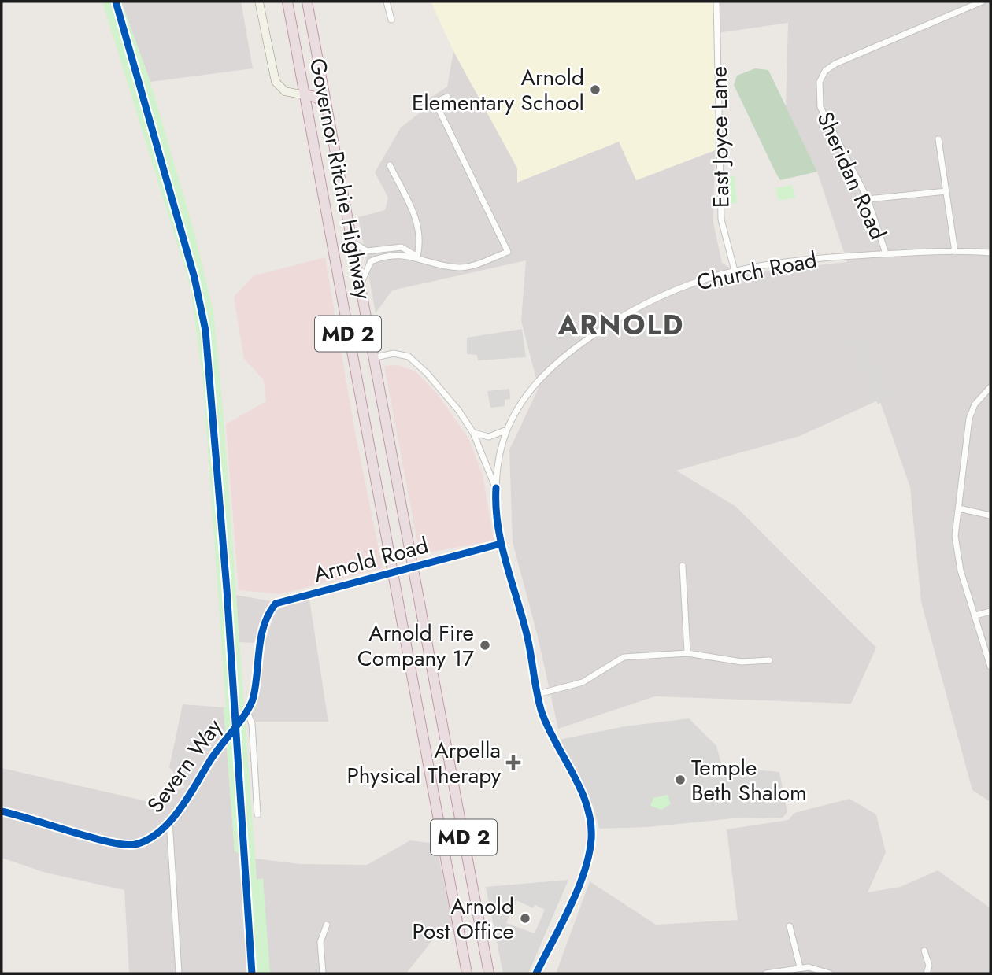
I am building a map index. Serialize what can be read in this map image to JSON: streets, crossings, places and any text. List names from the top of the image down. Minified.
{"streets":{"highway":["Governor Ritchie Highway","MD 2"],"street":["East Joyce Lane","Sheridan Road","Church Road","Arnold Road","Severn Way"]},"crossings":[["East Joyce Lane","Church Road"],["Sheridan Road","Church Road"],["Governor Ritchie Highway","Arnold Road"],["Arnold Road","Severn Way"]],"districts":["ARNOLD"],"places":{"other":["Arnold Elementary School","Arnold Fire Company 17","Temple Beth Shalom","Arnold Post Office"],"health":["Arpella Physical Therapy"]}}
